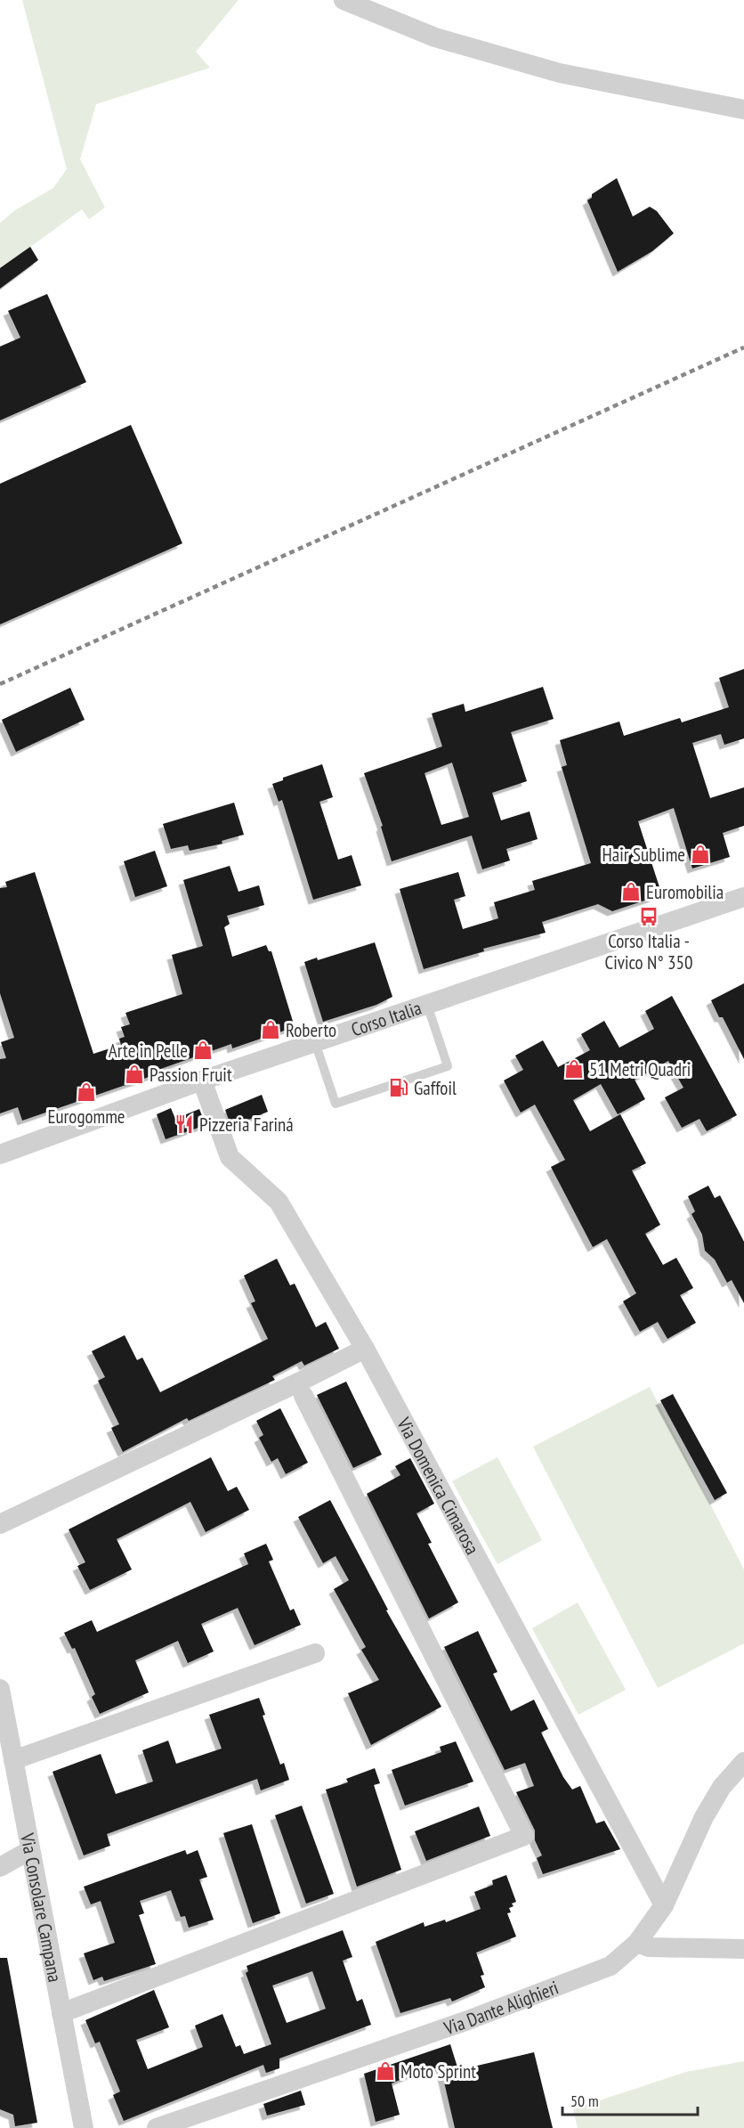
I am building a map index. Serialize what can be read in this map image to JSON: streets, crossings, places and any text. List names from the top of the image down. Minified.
{"streets":{"street":["Corso Italia","Via Domenica Cimarosa","Via Consolare Campana","Via Dante Alighieri"]},"crossings":[["Corso Italia","Via Domenica Cimarosa"],["Via Domenica Cimarosa","Via Dante Alighieri"]],"places":{"shop":["Hair Sublime","Euromobilia","Roberto","Arte in Pelle","51 Metri Quadri","Passion Fruit","Eurogomme","Moto Sprint"],"bus stop":["Corso Italia - Civico N° 350"],"fuel station":["Gaffoil"],"restaurant":["Pizzeria Fariná"]},"scale_bar":"50 m"}
